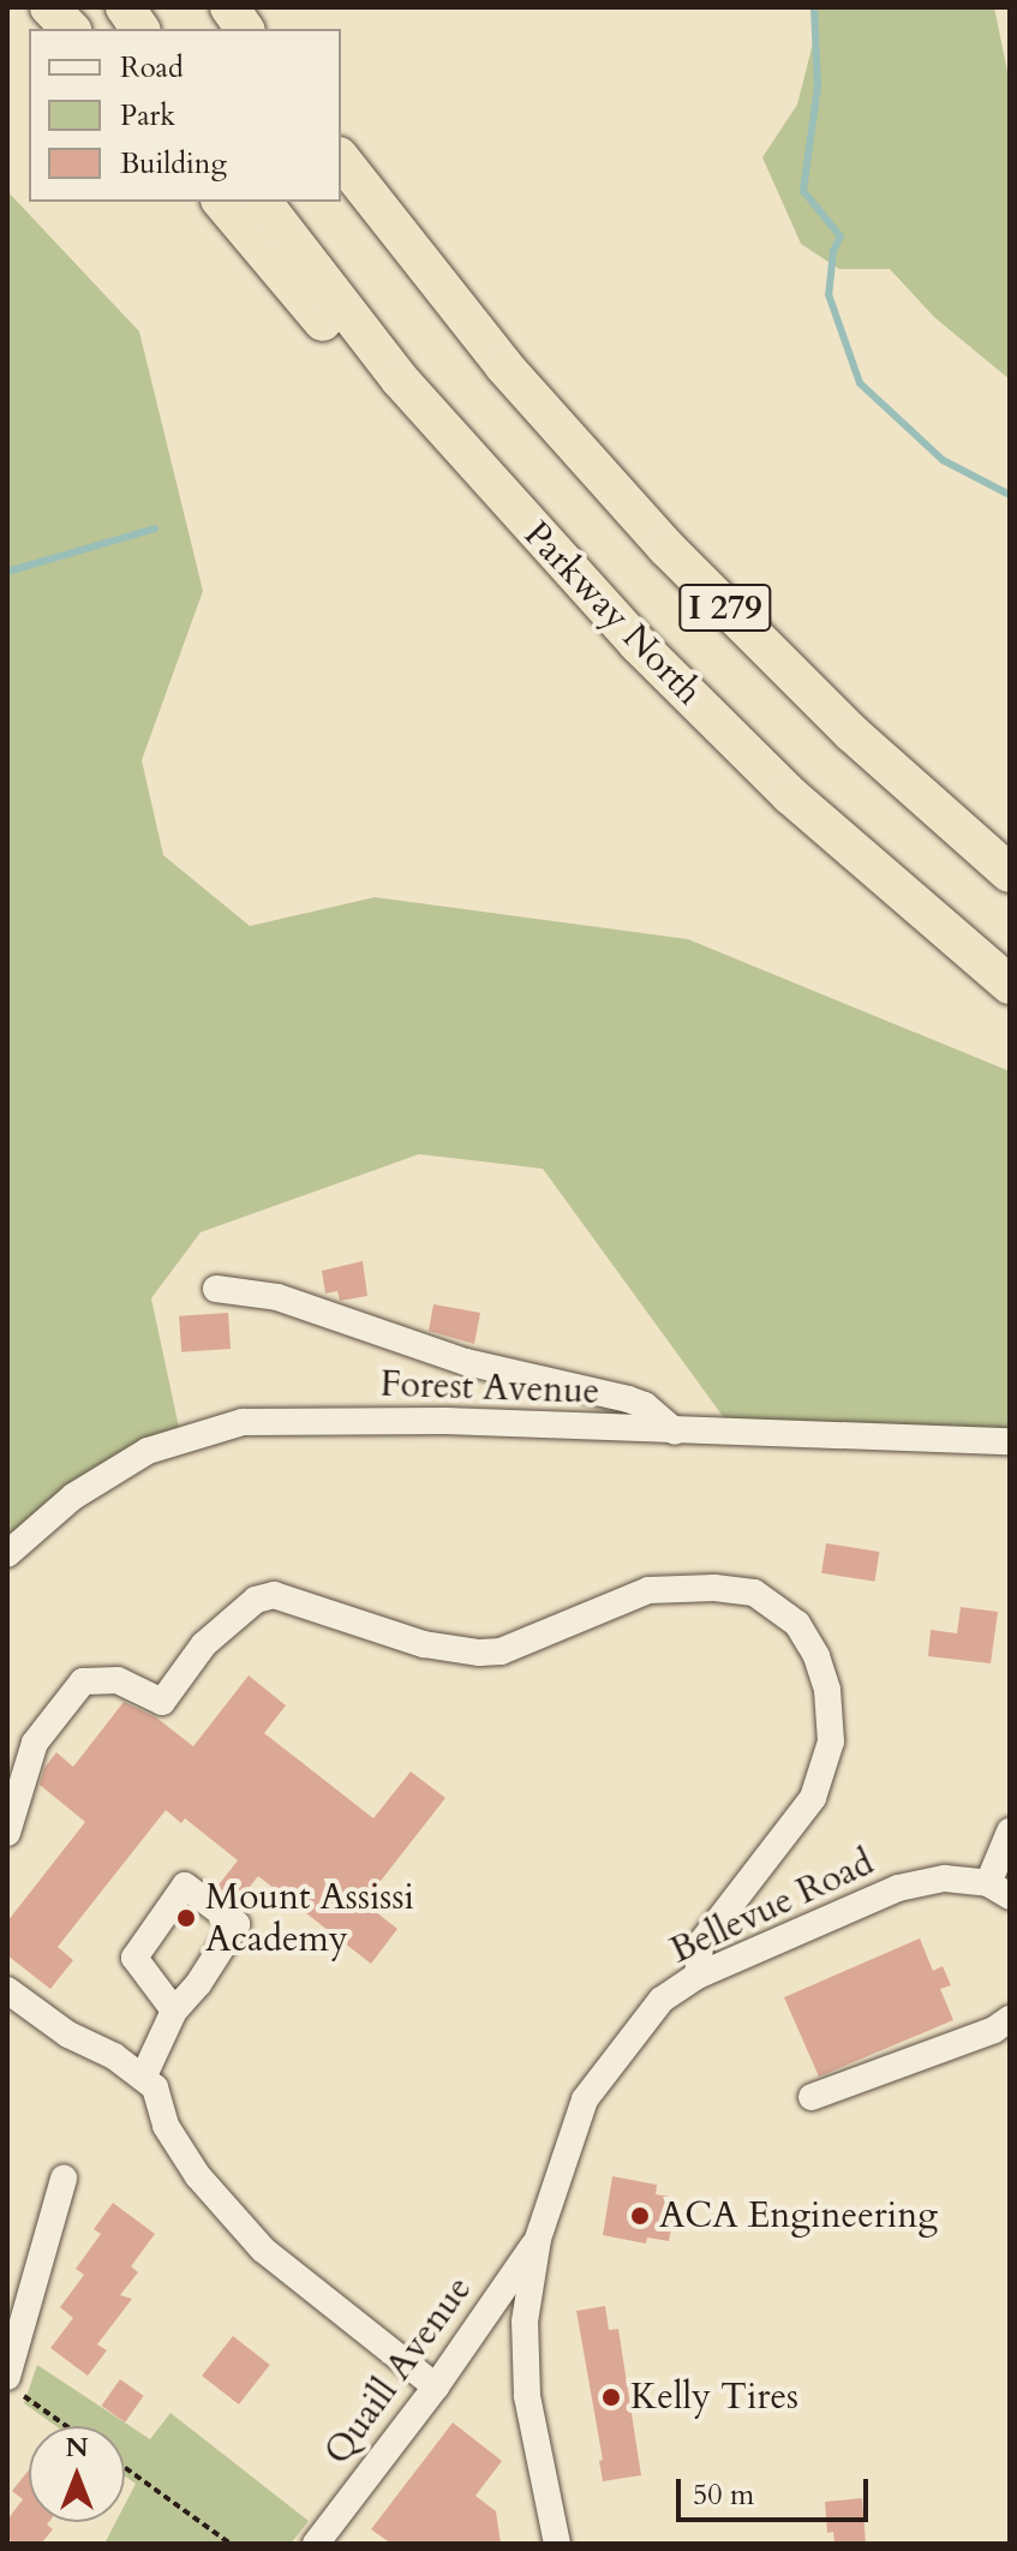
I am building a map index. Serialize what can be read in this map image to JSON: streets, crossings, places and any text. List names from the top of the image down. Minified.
{"streets":{"highway":["I 279","Parkway North"],"street":["Forest Avenue","Bellevue Road","Quaill Avenue"]},"crossings":[["Bellevue Road","Quaill Avenue"]],"places":["Mount Assissi Academy","ACA Engineering","Kelly Tires"],"legend":["Road","Park","Building"],"scale_bar":"50 m","north":"top"}
